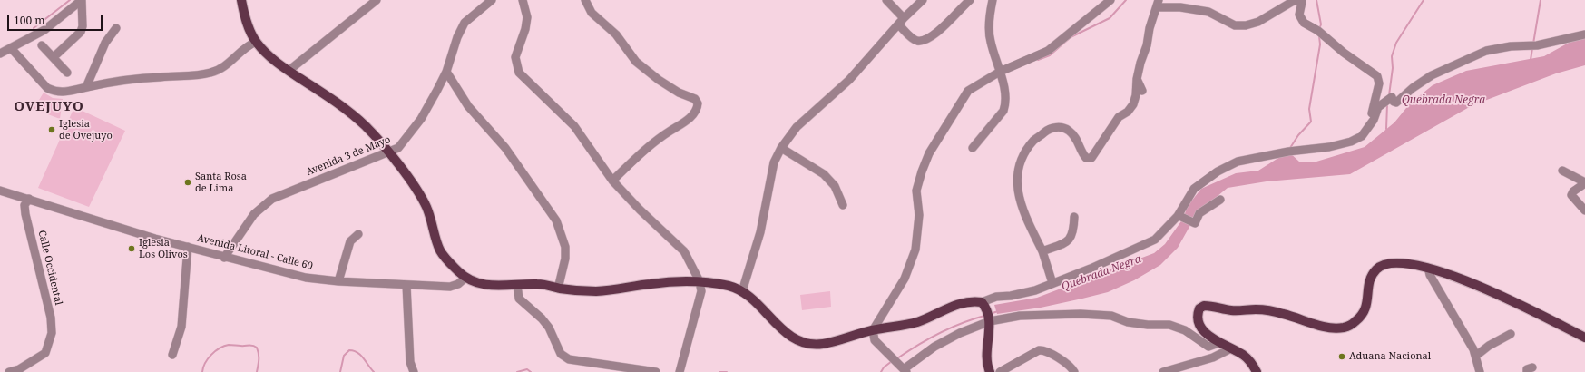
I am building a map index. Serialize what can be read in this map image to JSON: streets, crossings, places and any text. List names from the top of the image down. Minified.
{"streets":{"street":["Avenida 3 de Mayo","Avenida Litoral - Calle 60","Calle Occidental"]},"crossings":[["Avenida 3 de Mayo","Avenida Litoral - Calle 60"],["Avenida Litoral - Calle 60","Calle Occidental"]],"districts":["OVEJUYO"],"water":["Quebrada Negra"],"places":["Iglesia de Ovejuyo","Santa Rosa de Lima","Iglesia Los Olivos","Aduana Nacional"],"scale_bar":"100 m"}
